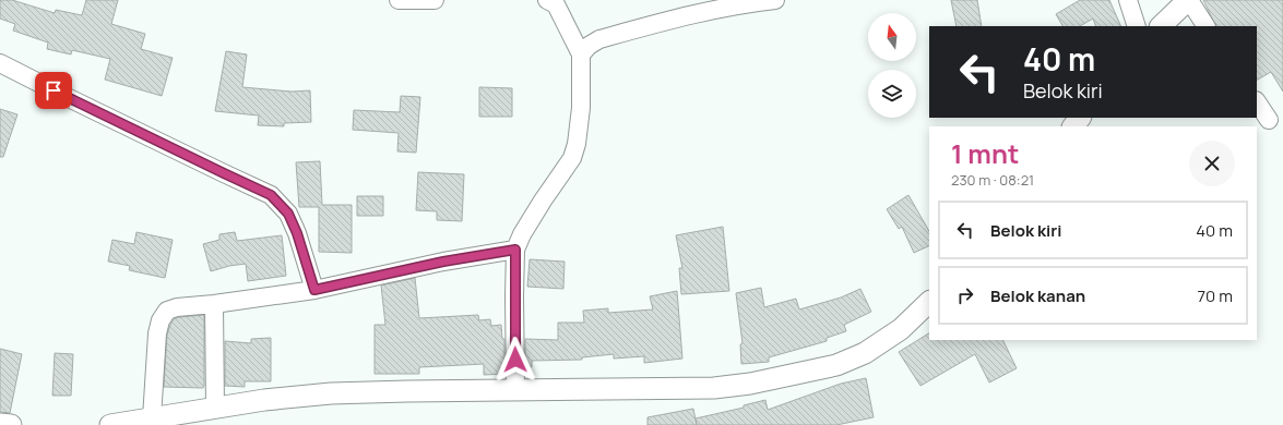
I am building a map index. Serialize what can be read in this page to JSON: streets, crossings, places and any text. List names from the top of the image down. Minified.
{"north":"top","page":{"turn":["40 m","Belok kiri"],"heading":["1 mnt","230 m · 08:21"],"list":[{"name":"Belok kiri","value":"40 m"},{"name":"Belok kanan","value":"70 m"}]}}
